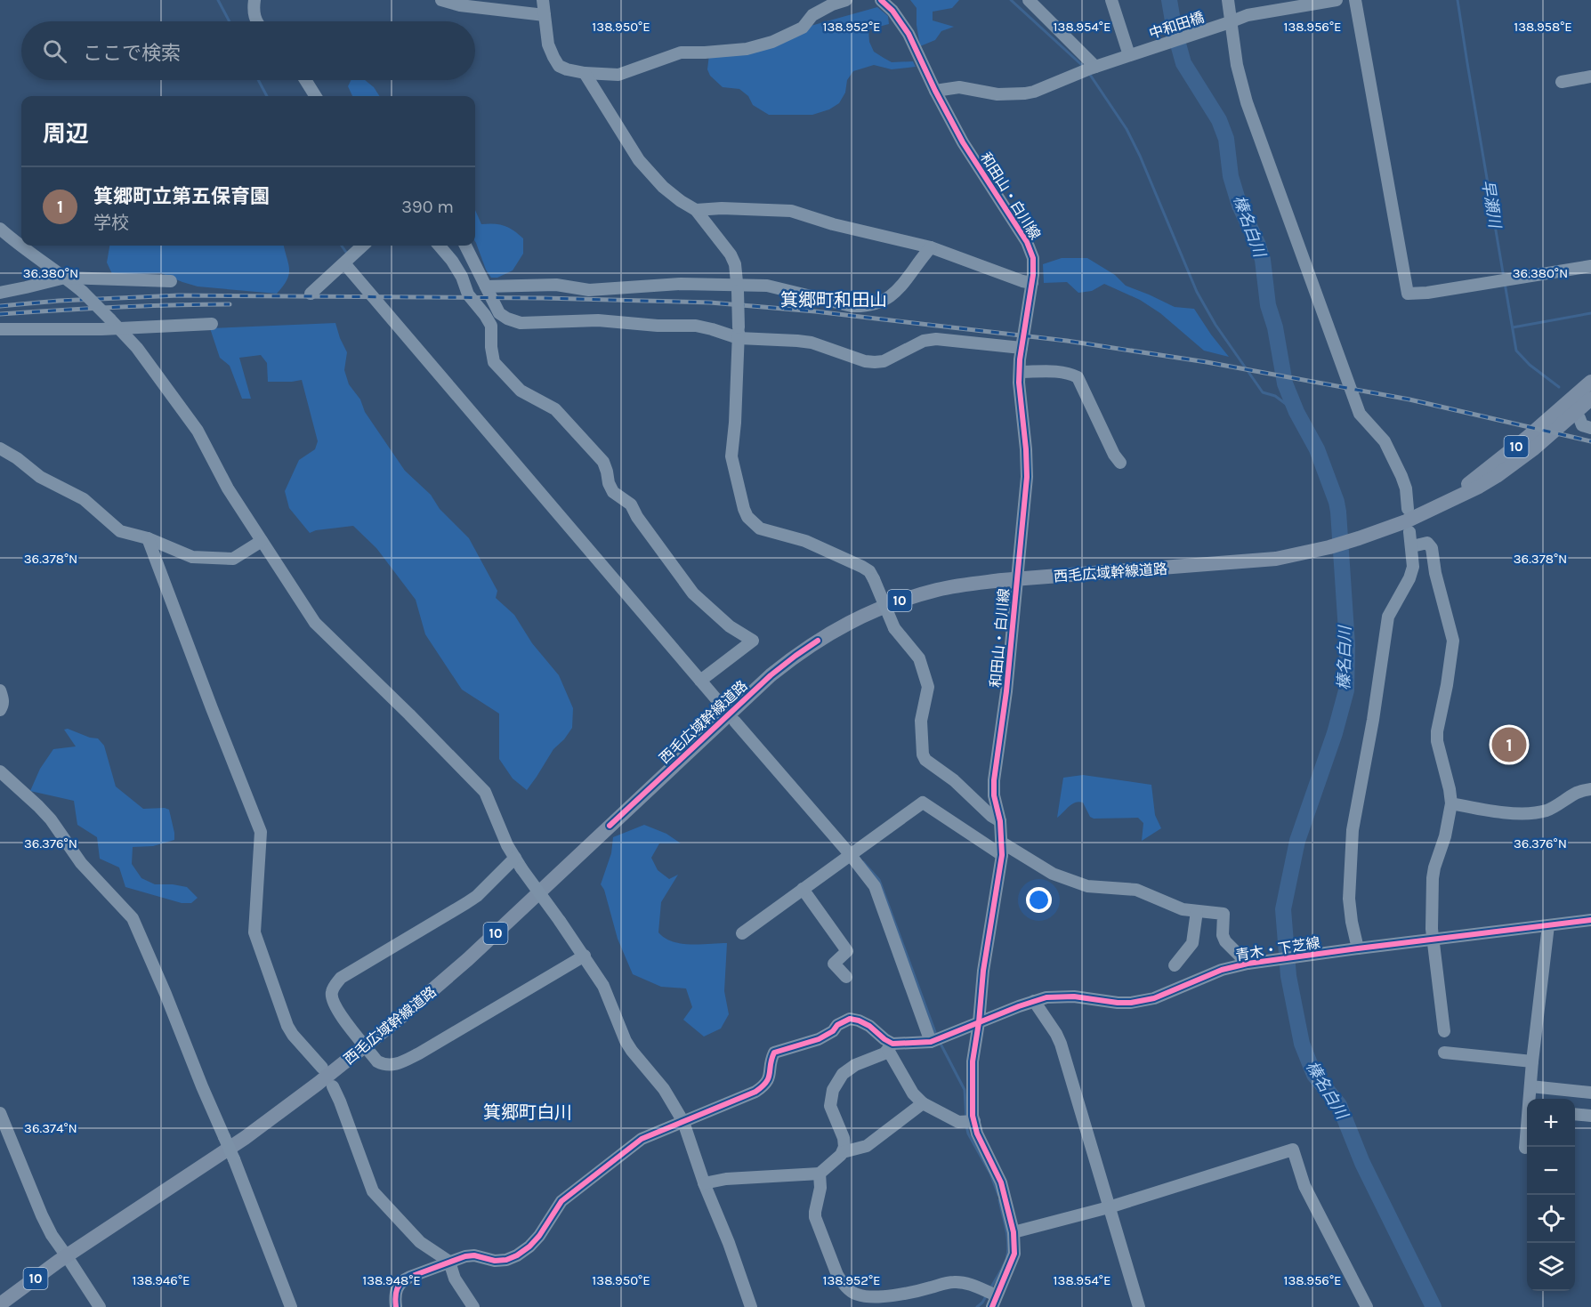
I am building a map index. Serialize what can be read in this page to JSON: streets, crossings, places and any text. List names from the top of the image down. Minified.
{"streets":{"main road":["10","西毛広域幹線道路"],"street":["中和田橋","和田山・白川線","青木・下芝線"]},"crossings":[["中和田橋","和田山・白川線"],["和田山・白川線","西毛広域幹線道路"],["和田山・白川線","青木・下芝線"]],"districts":["箕郷町和田山","箕郷町白川"],"water":["早瀬川","榛名白川"],"page":{"search":"ここで検索","heading":"周辺","list":[{"mark":"1","name":"箕郷町立第五保育園","note":"学校","value":"390 m"}],"pins":"1","map_buttons":["+","−"]},"coordinates":["138.950°E","138.952°E","138.954°E","138.956°E","138.958°E","36.380°N","36.378°N","36.376°N","36.374°N","138.946°E","138.948°E"]}
